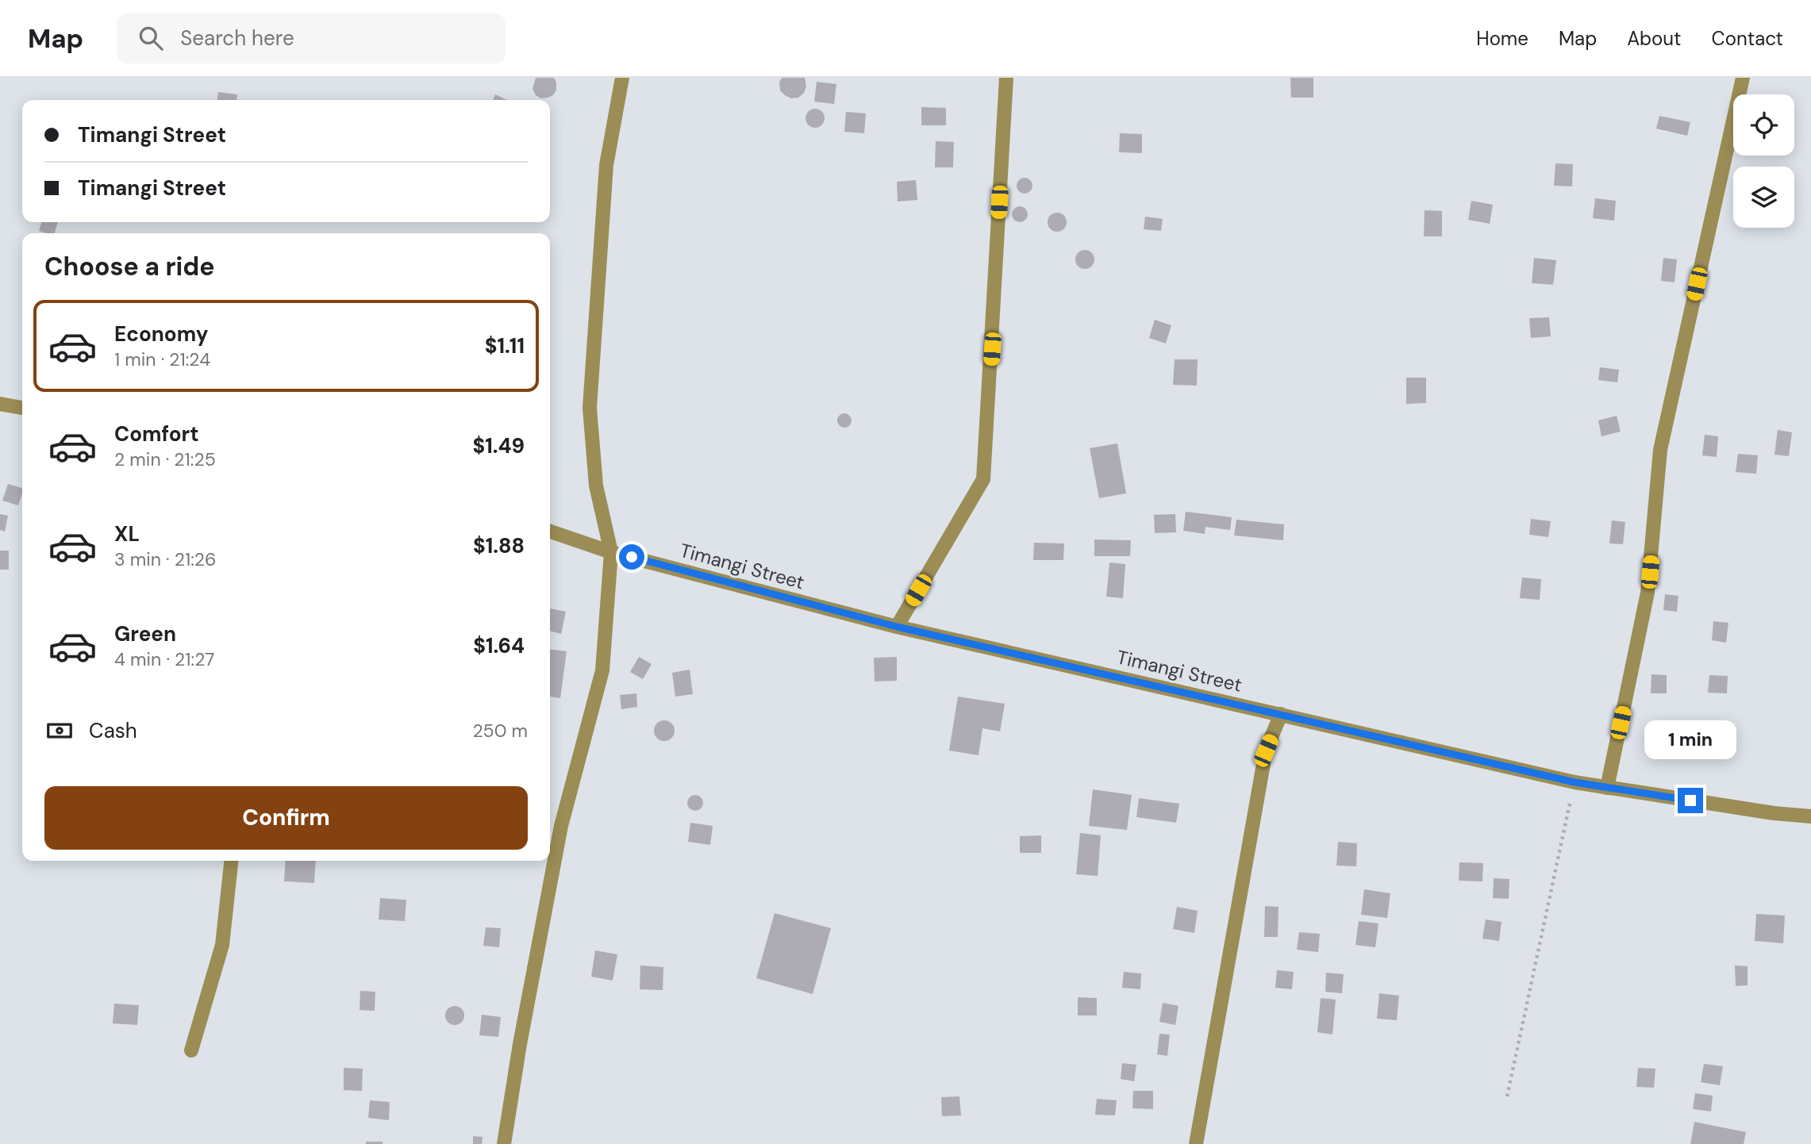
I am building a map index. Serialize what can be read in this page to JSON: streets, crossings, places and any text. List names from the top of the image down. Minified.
{"streets":{"street":["Timangi Street"]},"page":{"header":"Map","search":"Search here","nav":["Home","Map","About","Contact"],"banner":["Timangi Street","Timangi Street"],"heading":"Choose a ride","list":[{"name":"Economy","note":"1 min · 21:24","value":"$1.11"},{"name":"Comfort","note":"2 min · 21:25","value":"$1.49"},{"name":"XL","note":"3 min · 21:26","value":"$1.88"},{"name":"Green","note":"4 min · 21:27","value":"$1.64"}],"pay":["Cash","250 m"],"bubble":"1 min","buttons":"Confirm"}}
